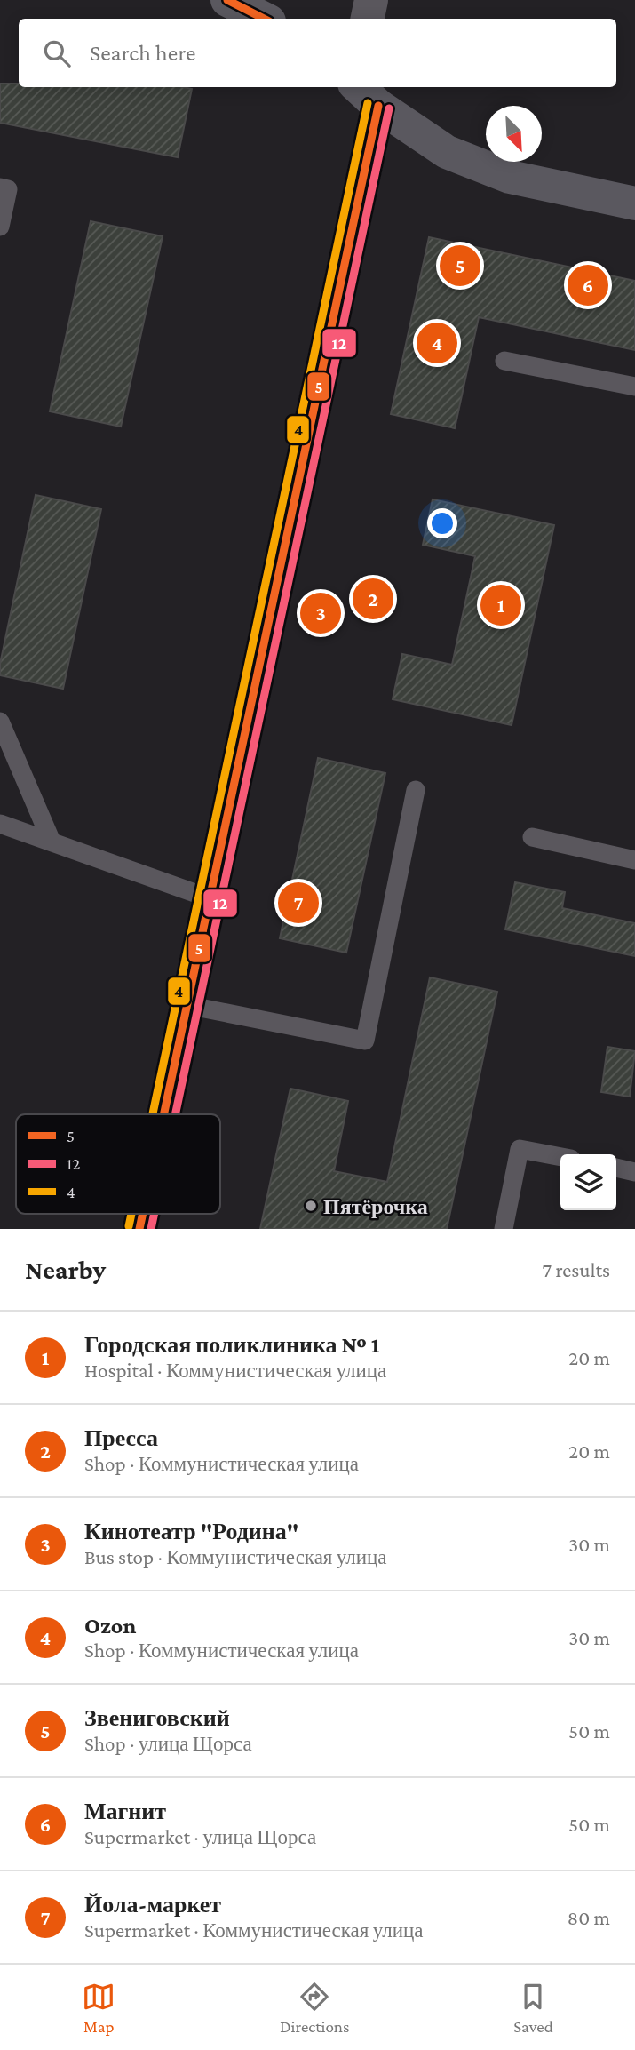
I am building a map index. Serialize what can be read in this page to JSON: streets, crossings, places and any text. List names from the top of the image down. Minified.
{"places":["Пятёрочка"],"lines":["transit line 5","transit line 4","transit line 12"],"legend":["5","12","4"],"north":"bottom right","page":{"search":"Search here","pins":["5","6","4","2","1","3","7"],"heading":["Nearby","7 results"],"list":[{"mark":"1","name":"Городская поликлиника № 1","note":"Hospital · Коммунистическая улица","value":"20 m"},{"mark":"2","name":"Пресса","note":"Shop · Коммунистическая улица","value":"20 m"},{"mark":"3","name":"Кинотеатр \"Родина\"","note":"Bus stop · Коммунистическая улица","value":"30 m"},{"mark":"4","name":"Ozon","note":"Shop · Коммунистическая улица","value":"30 m"},{"mark":"5","name":"Звениговский","note":"Shop · улица Щорса","value":"50 m"},{"mark":"6","name":"Магнит","note":"Supermarket · улица Щорса","value":"50 m"},{"mark":"7","name":"Йола-маркет","note":"Supermarket · Коммунистическая улица","value":"80 m"}],"nav":["Map","Directions","Saved"]}}
